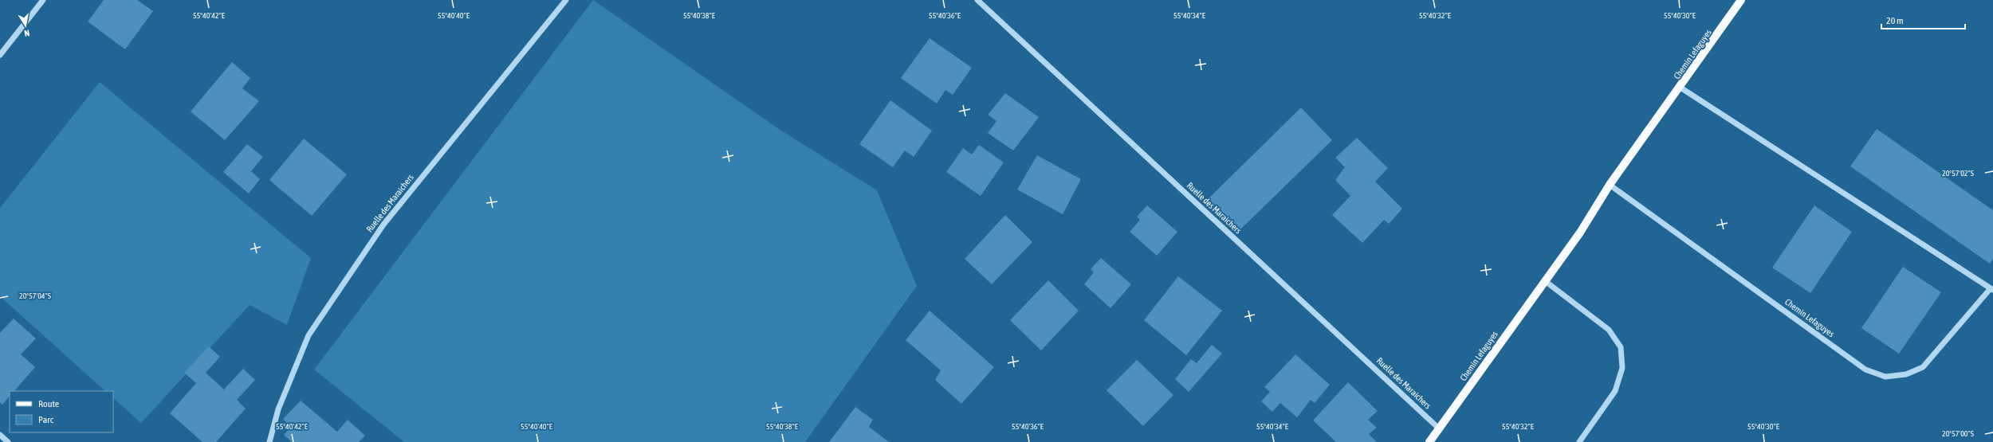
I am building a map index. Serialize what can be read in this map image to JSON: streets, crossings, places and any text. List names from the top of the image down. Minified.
{"streets":{"main road":["Chemin Lefaguyes"],"street":["Ruelle des Maraichers"]},"crossings":[["Chemin Lefaguyes","Ruelle des Maraichers"]],"legend":["Route","Parc"],"scale_bar":"20 m","north":"bottom","coordinates":["55°40'42\"E","55°40'40\"E","55°40'38\"E","55°40'36\"E","55°40'34\"E","55°40'32\"E","55°40'30\"E","20°57'02\"S","20°57'04\"S","20°57'00\"S"]}
